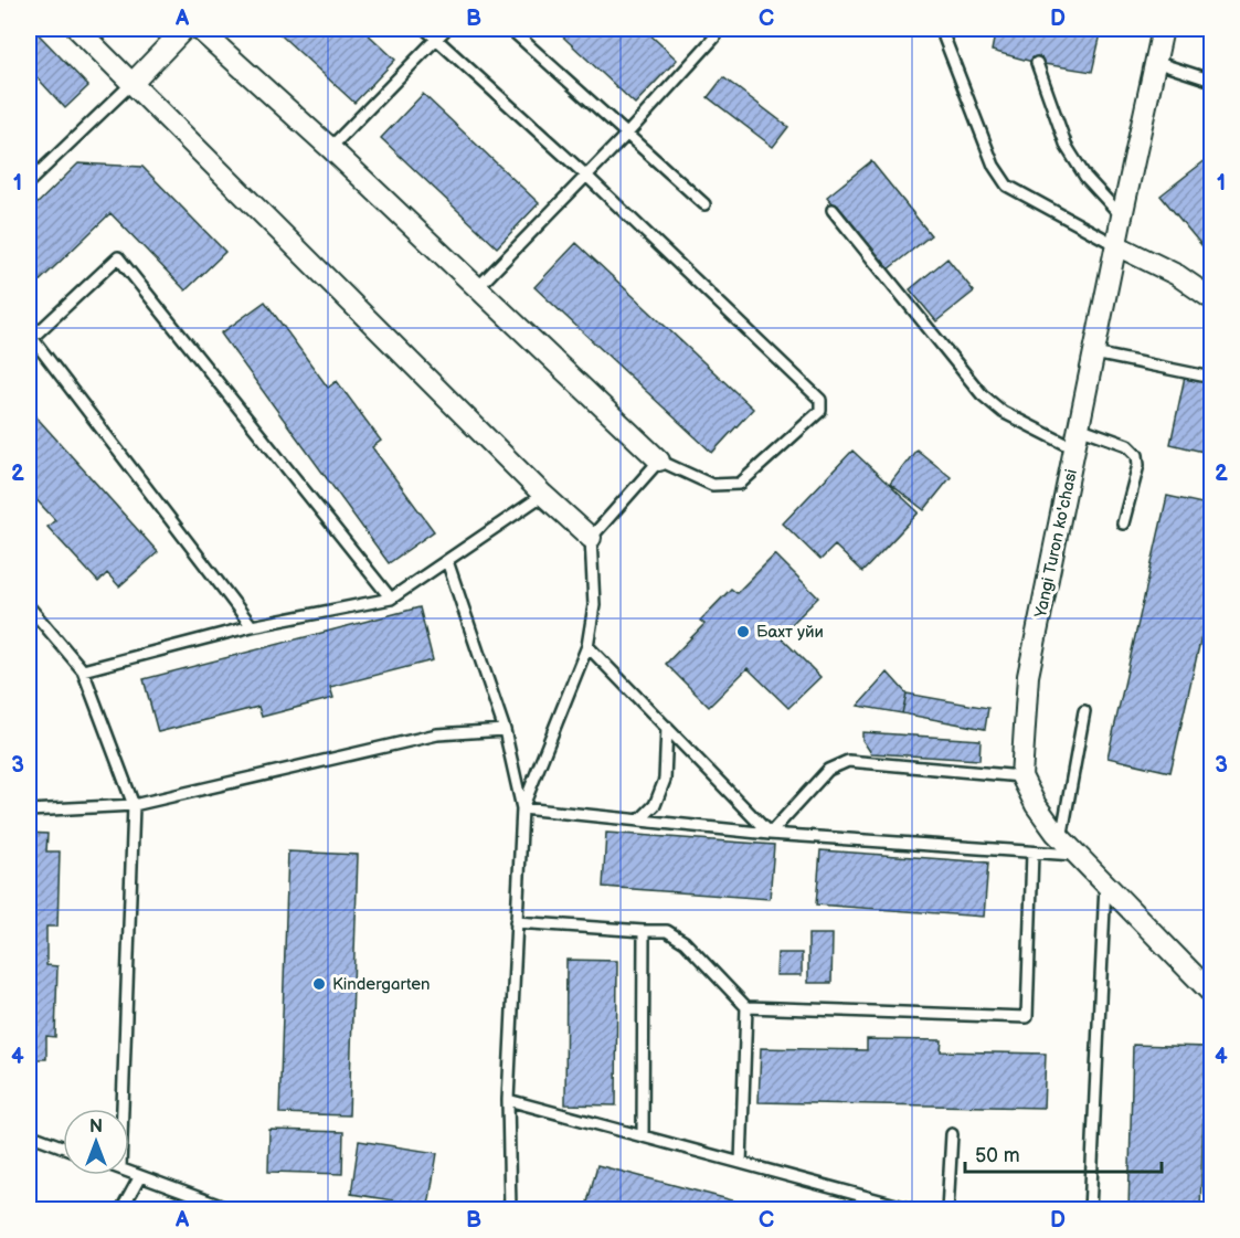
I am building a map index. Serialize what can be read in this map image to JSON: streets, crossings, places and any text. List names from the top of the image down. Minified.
{"streets":{"street":["Yangi Turon ko'chasi"]},"places":["Бахт уйи","Kindergarten"],"scale_bar":"50 m","north":"top","grid":{"columns":["A","B","C","D"],"rows":["1","2","3","4"]}}
